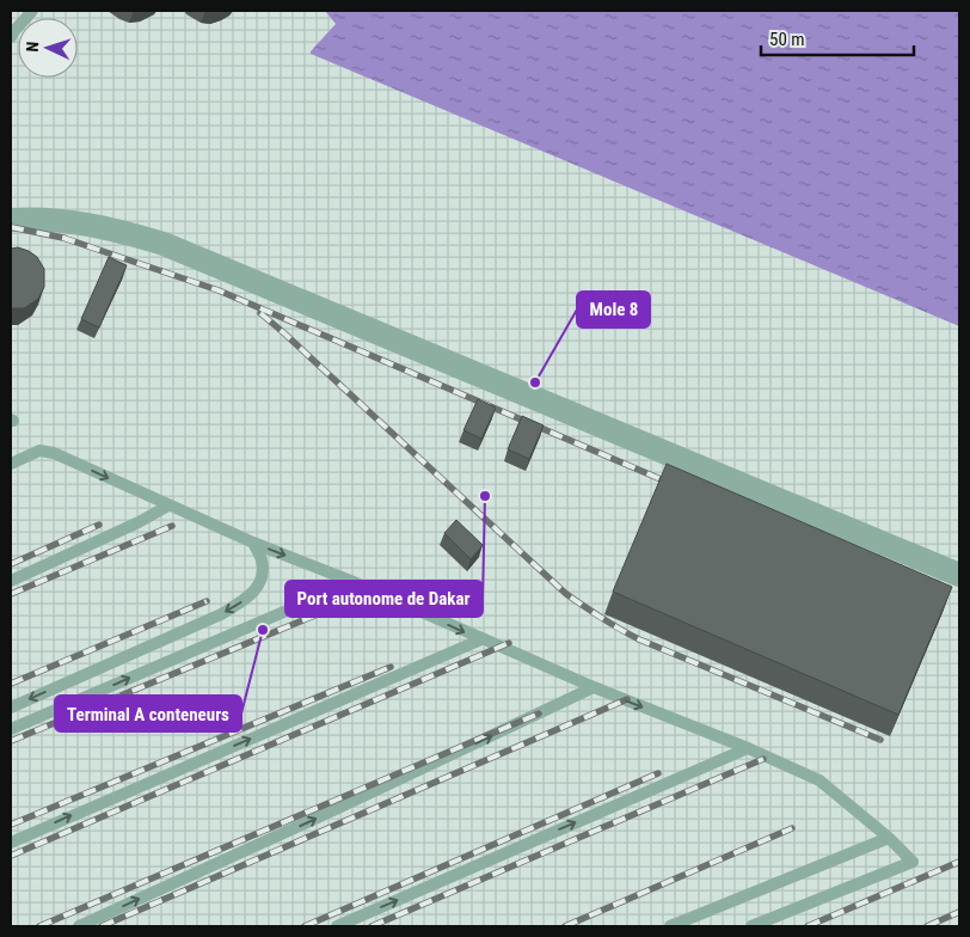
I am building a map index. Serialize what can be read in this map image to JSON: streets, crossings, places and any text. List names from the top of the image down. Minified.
{"places":["Mole 8","Port autonome de Dakar","Terminal A conteneurs"],"scale_bar":"50 m","north":"left"}
